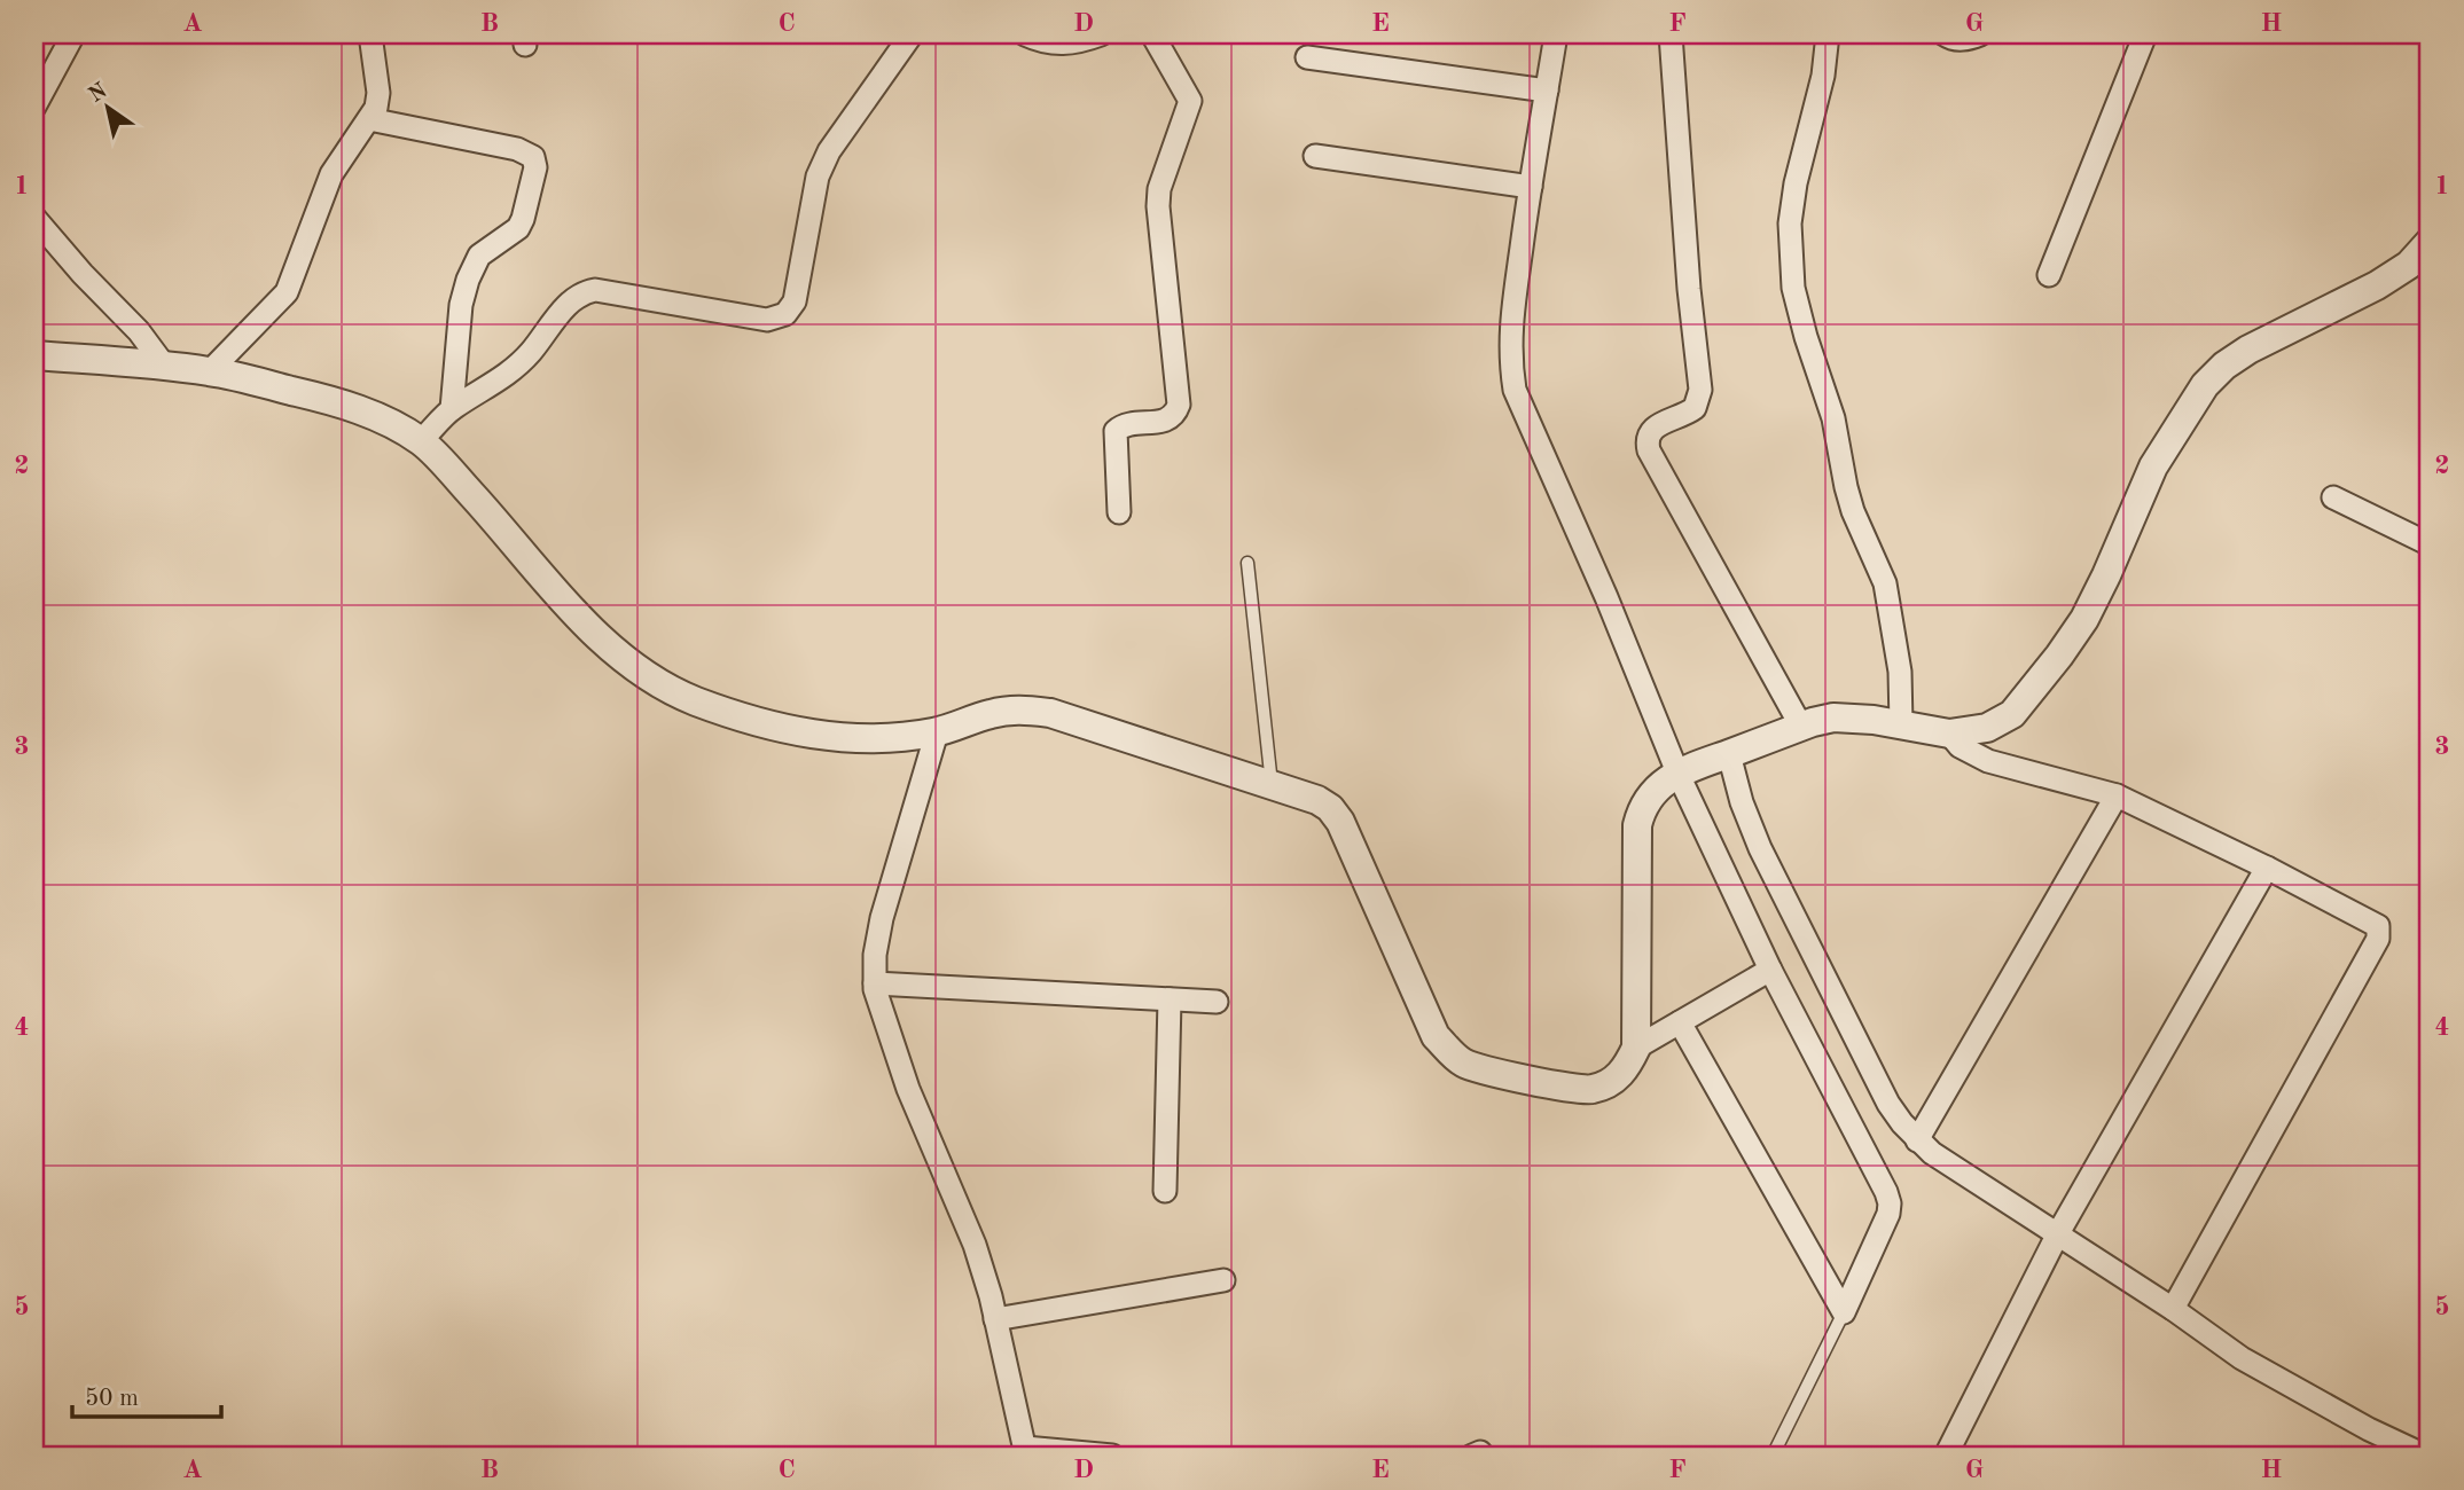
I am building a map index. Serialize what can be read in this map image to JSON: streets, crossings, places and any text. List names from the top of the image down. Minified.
{"scale_bar":"50 m","north":"top left","grid":{"columns":["A","B","C","D","E","F","G","H"],"rows":["1","2","3","4","5"]}}
